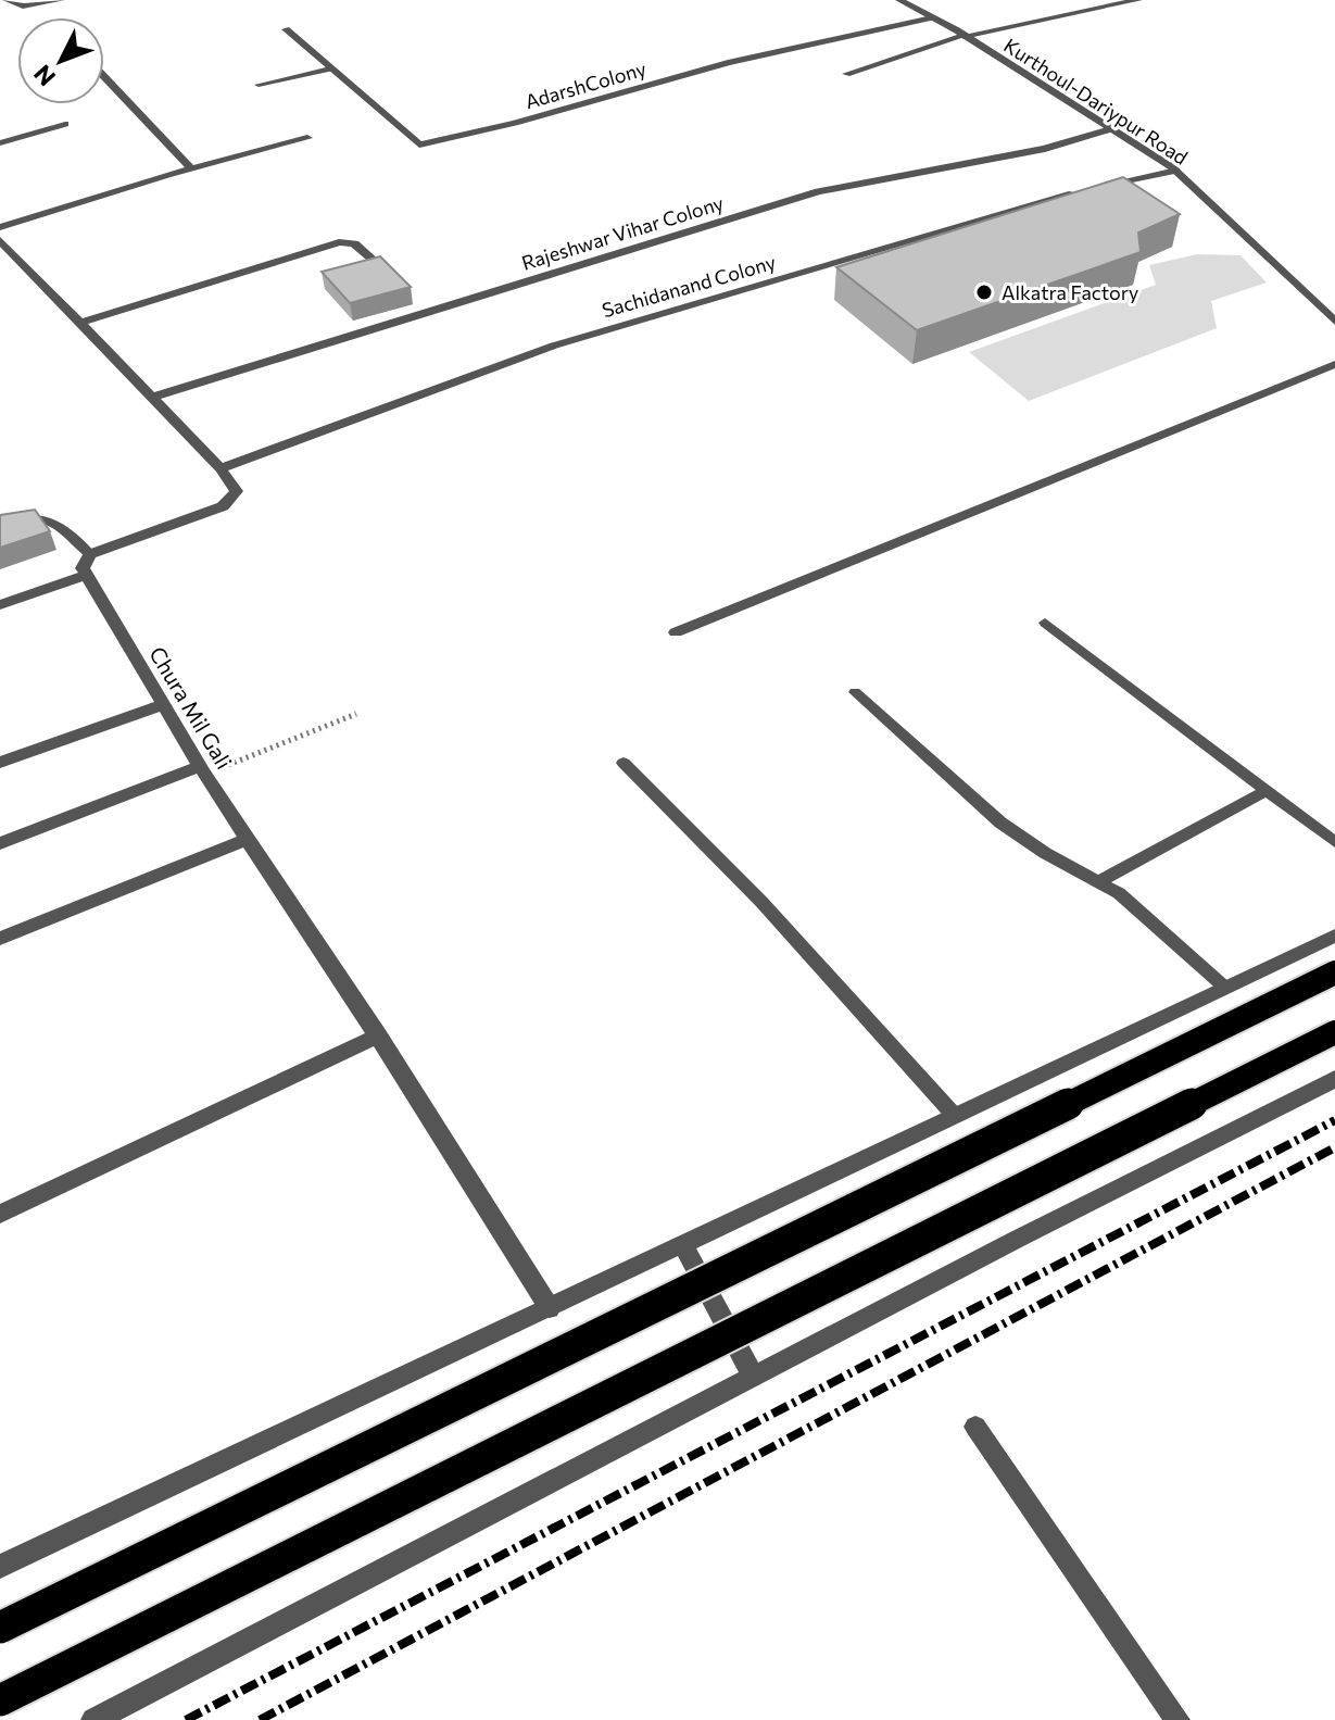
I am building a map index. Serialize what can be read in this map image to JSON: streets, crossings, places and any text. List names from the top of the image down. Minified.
{"streets":{"street":["AdarshColony","Kurthoul-Dariypur Road","Rajeshwar Vihar Colony","Sachidanand Colony","Chura Mil Gali"]},"crossings":[["AdarshColony","Kurthoul-Dariypur Road"],["Kurthoul-Dariypur Road","Rajeshwar Vihar Colony"],["Kurthoul-Dariypur Road","Sachidanand Colony"]],"places":["Alkatra Factory"],"north":"bottom left"}
